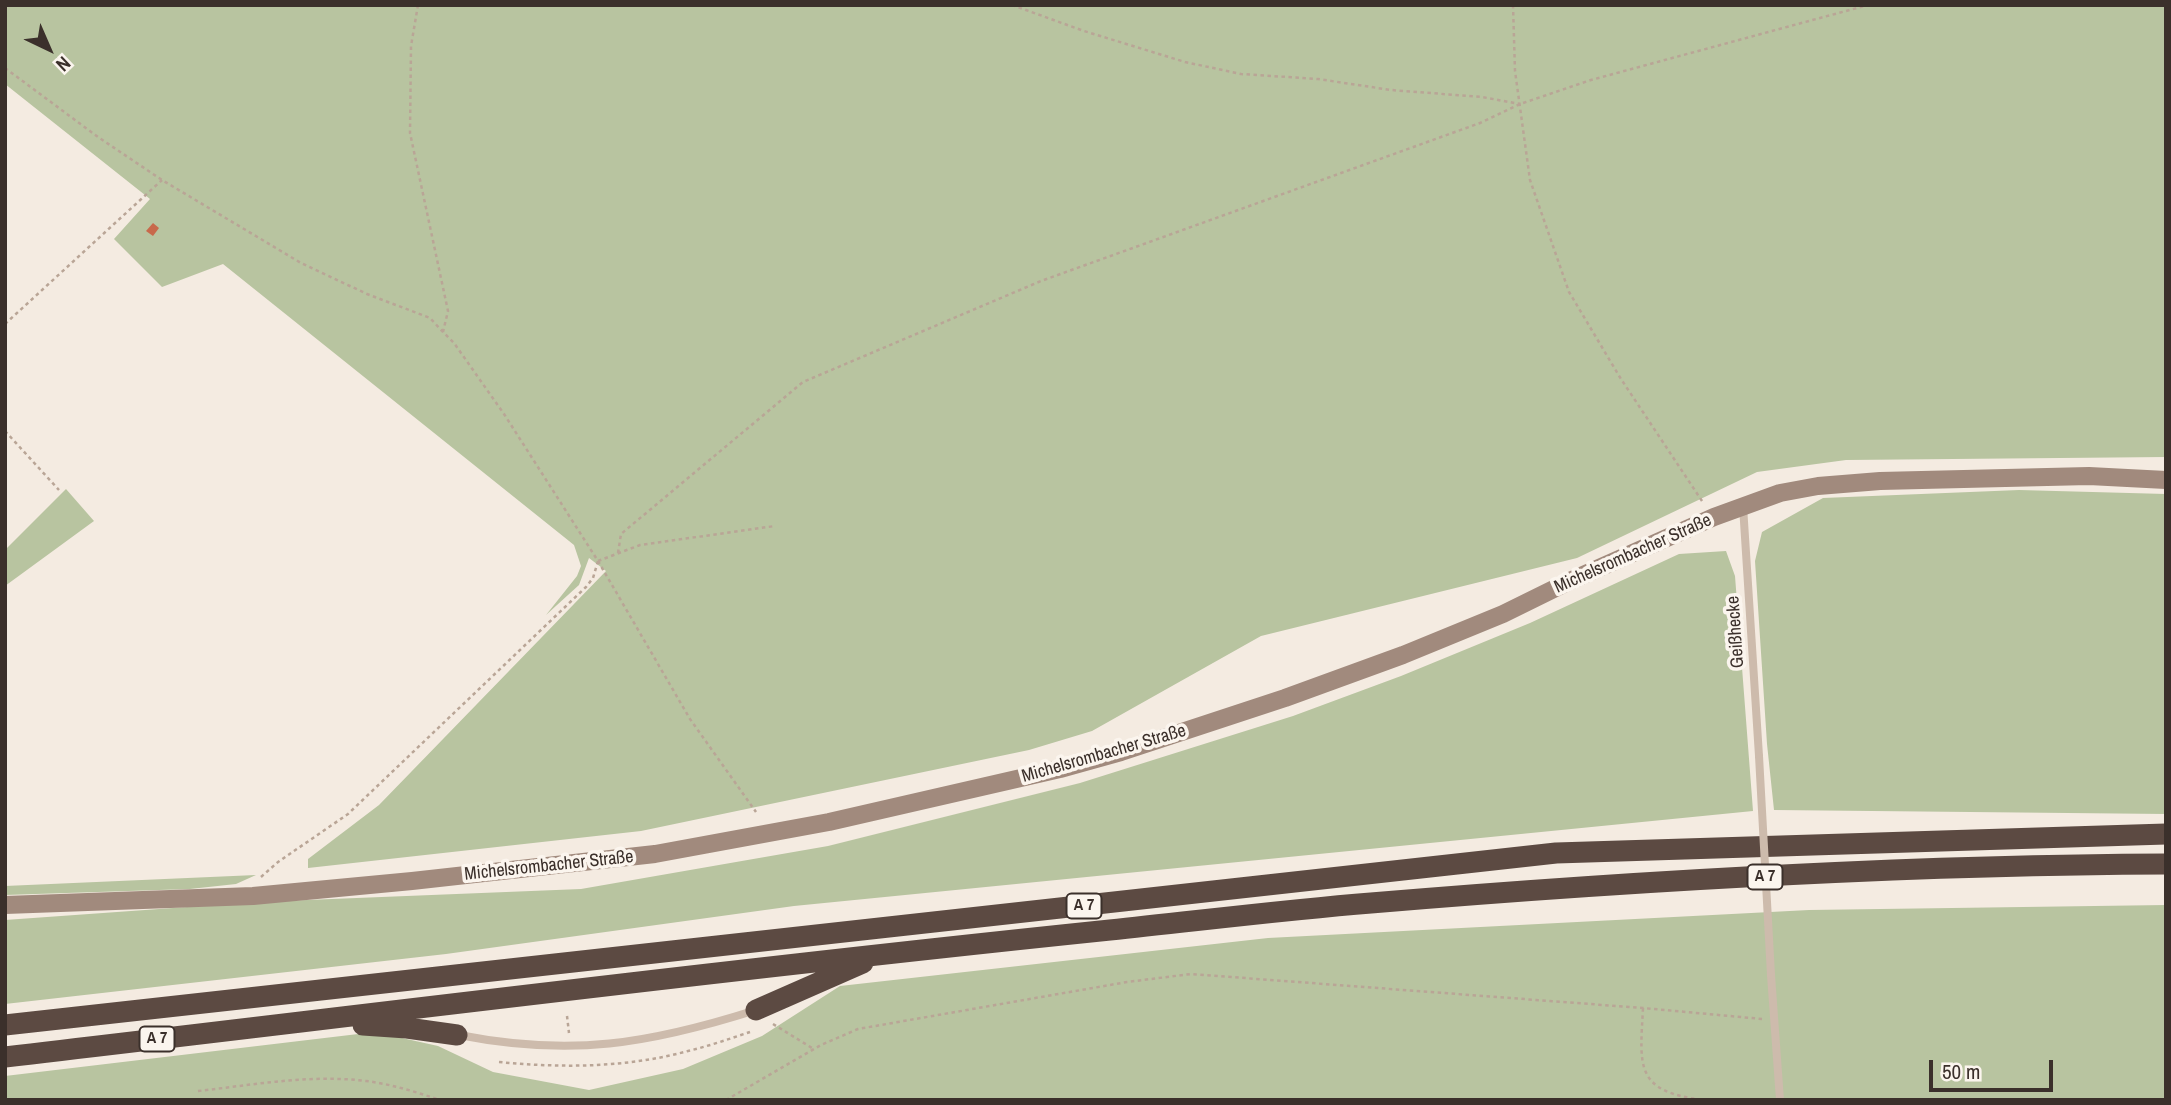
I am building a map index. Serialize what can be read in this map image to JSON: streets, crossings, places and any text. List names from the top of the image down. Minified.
{"streets":{"highway":["A 7"],"main road":["Michelsrombacher Straße"],"lane":["Geißhecke"]},"crossings":[["Michelsrombacher Straße","Geißhecke"]],"scale_bar":"50 m","north":"bottom right"}
